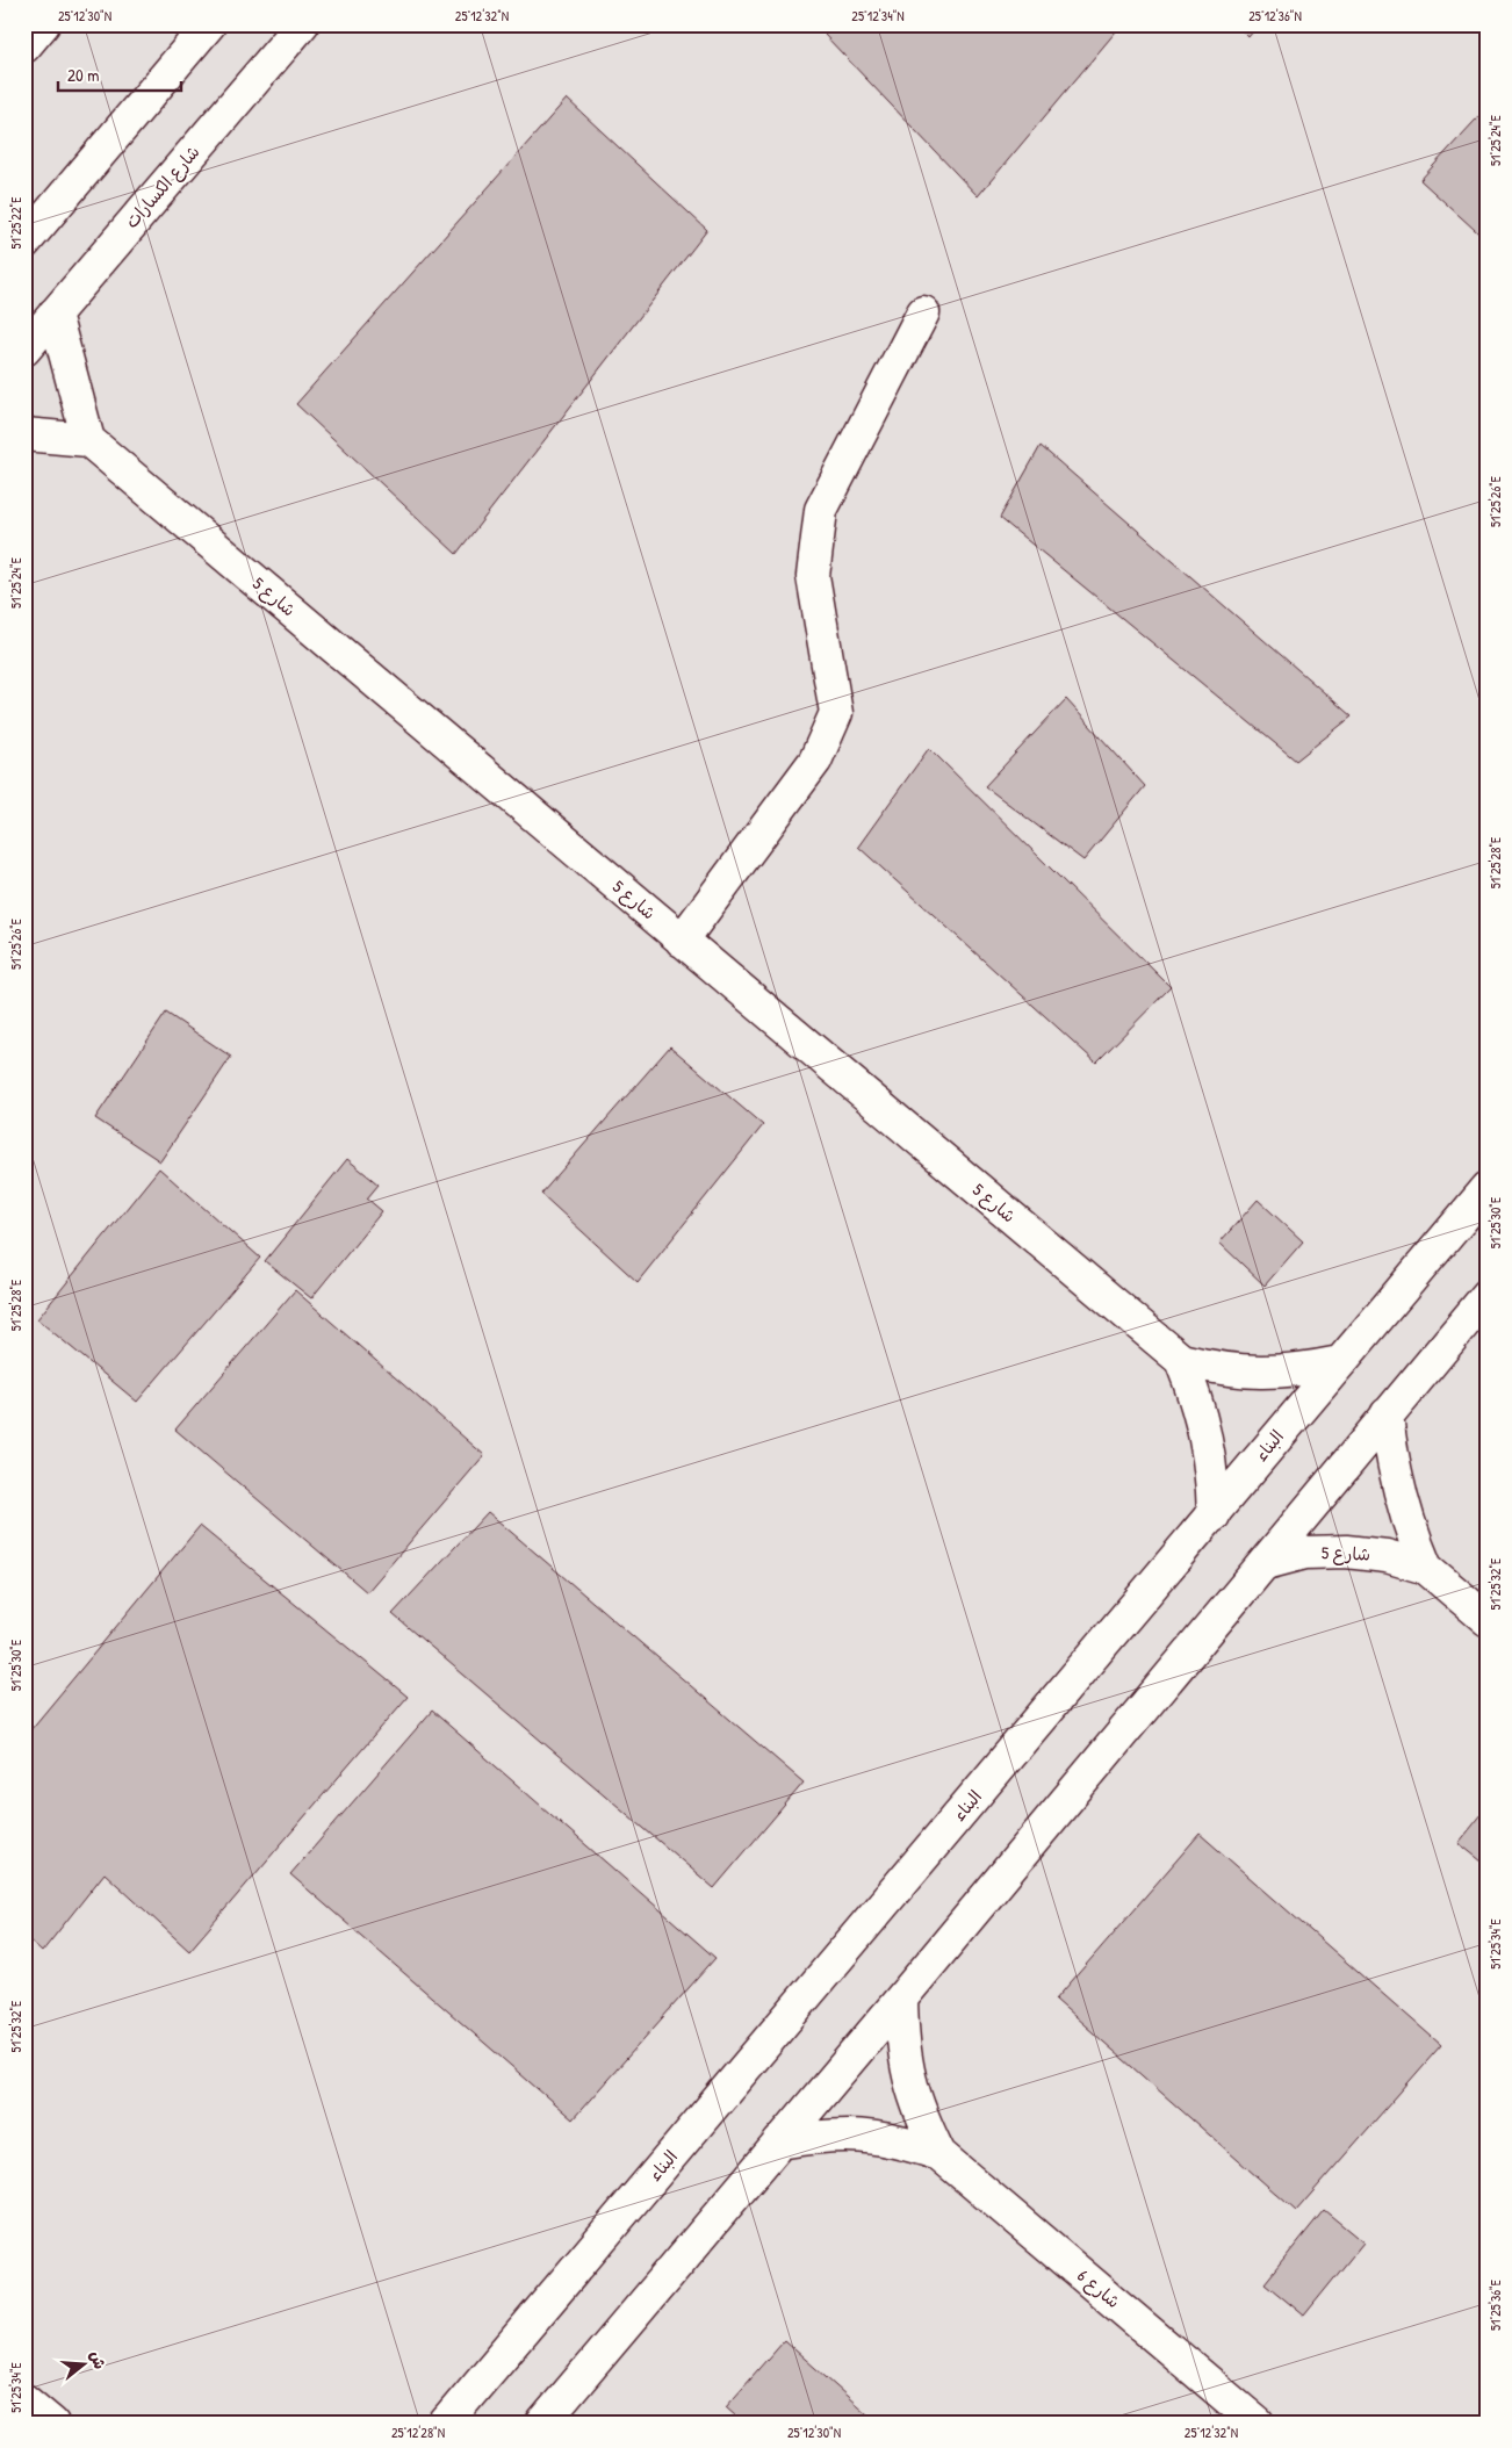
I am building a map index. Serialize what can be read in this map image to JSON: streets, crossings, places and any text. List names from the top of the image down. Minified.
{"streets":{"street":["شارع الكسارات","شارع 5","البناء","شارع 6"]},"crossings":[["شارع 5","البناء"]],"scale_bar":"20 m","north":"right","coordinates":["25°12'30\"N","25°12'32\"N","25°12'34\"N","25°12'36\"N","51°25'24\"E","51°25'22\"E","51°25'26\"E","51°25'28\"E","51°25'30\"E","51°25'32\"E","51°25'34\"E","51°25'36\"E","25°12'28\"N"]}
